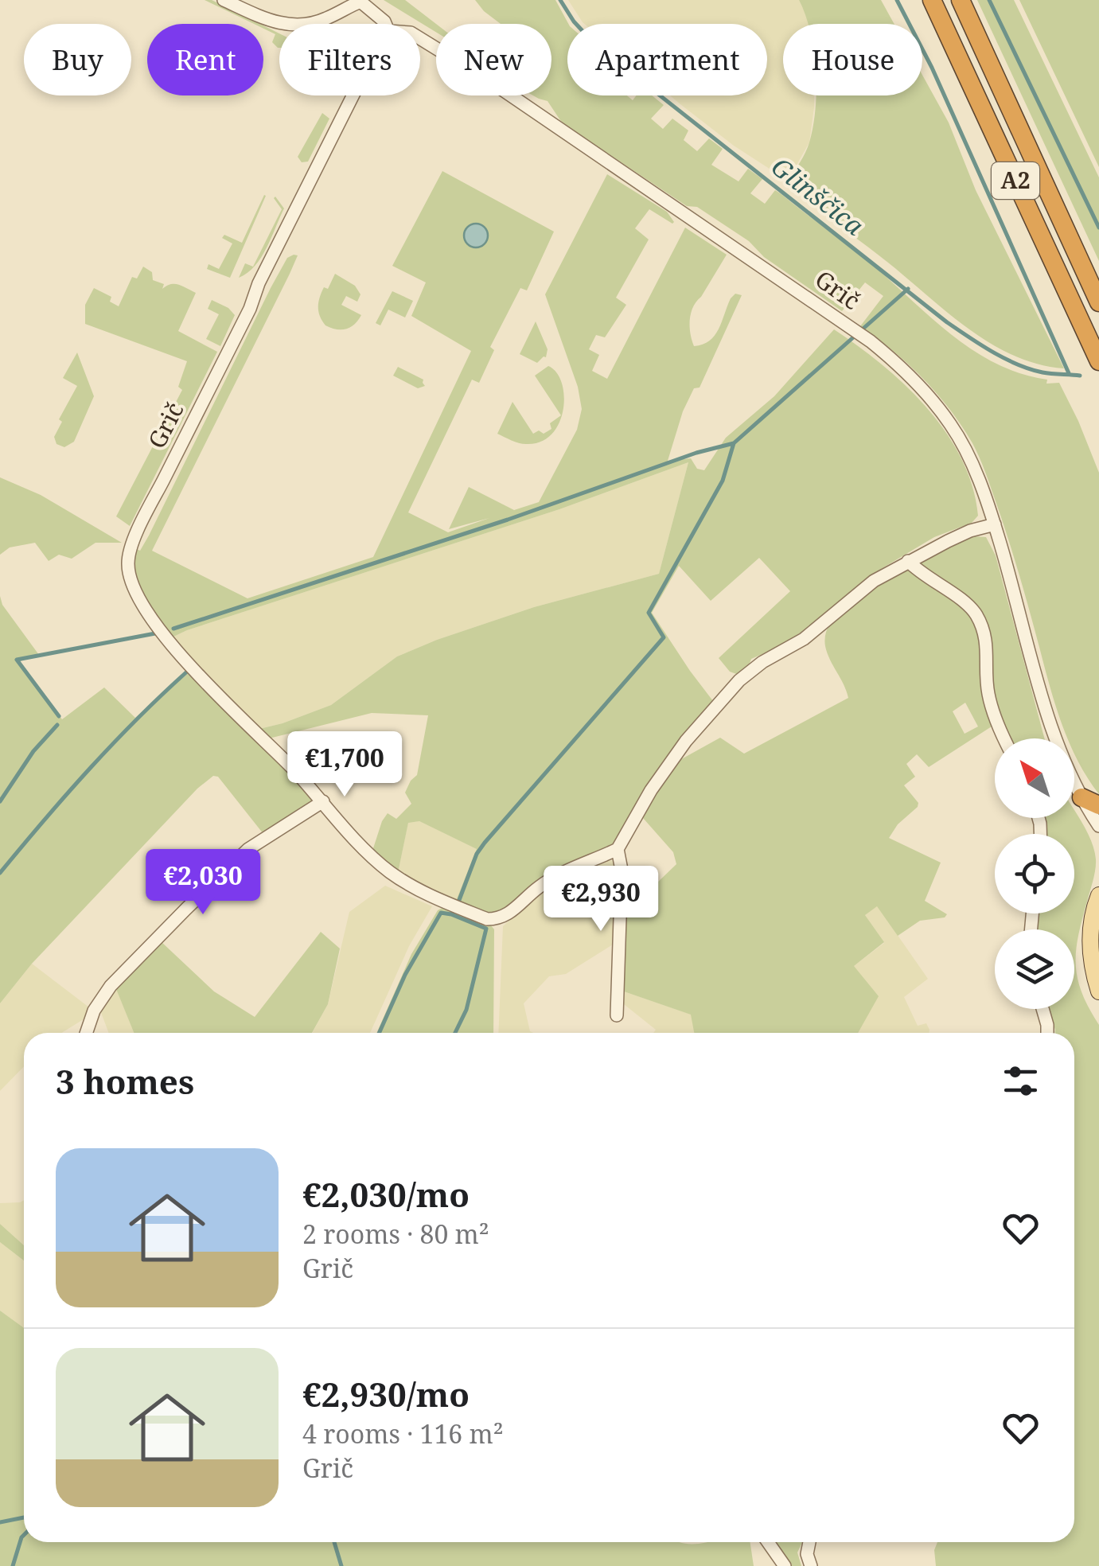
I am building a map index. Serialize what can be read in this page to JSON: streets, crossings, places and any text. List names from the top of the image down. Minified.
{"streets":{"highway":["A2"],"street":["Grič"]},"water":["Glinščica"],"north":"top left","page":{"chip":["Buy","Rent","Filters","New","Apartment","House"],"price":["€1,700","€2,030","€2,930"],"heading":"3 homes","list":[{"name":"€2,030/mo","note":"2 rooms · 80 m² · Grič"},{"name":"€2,930/mo","note":"4 rooms · 116 m² · Grič"}]}}
